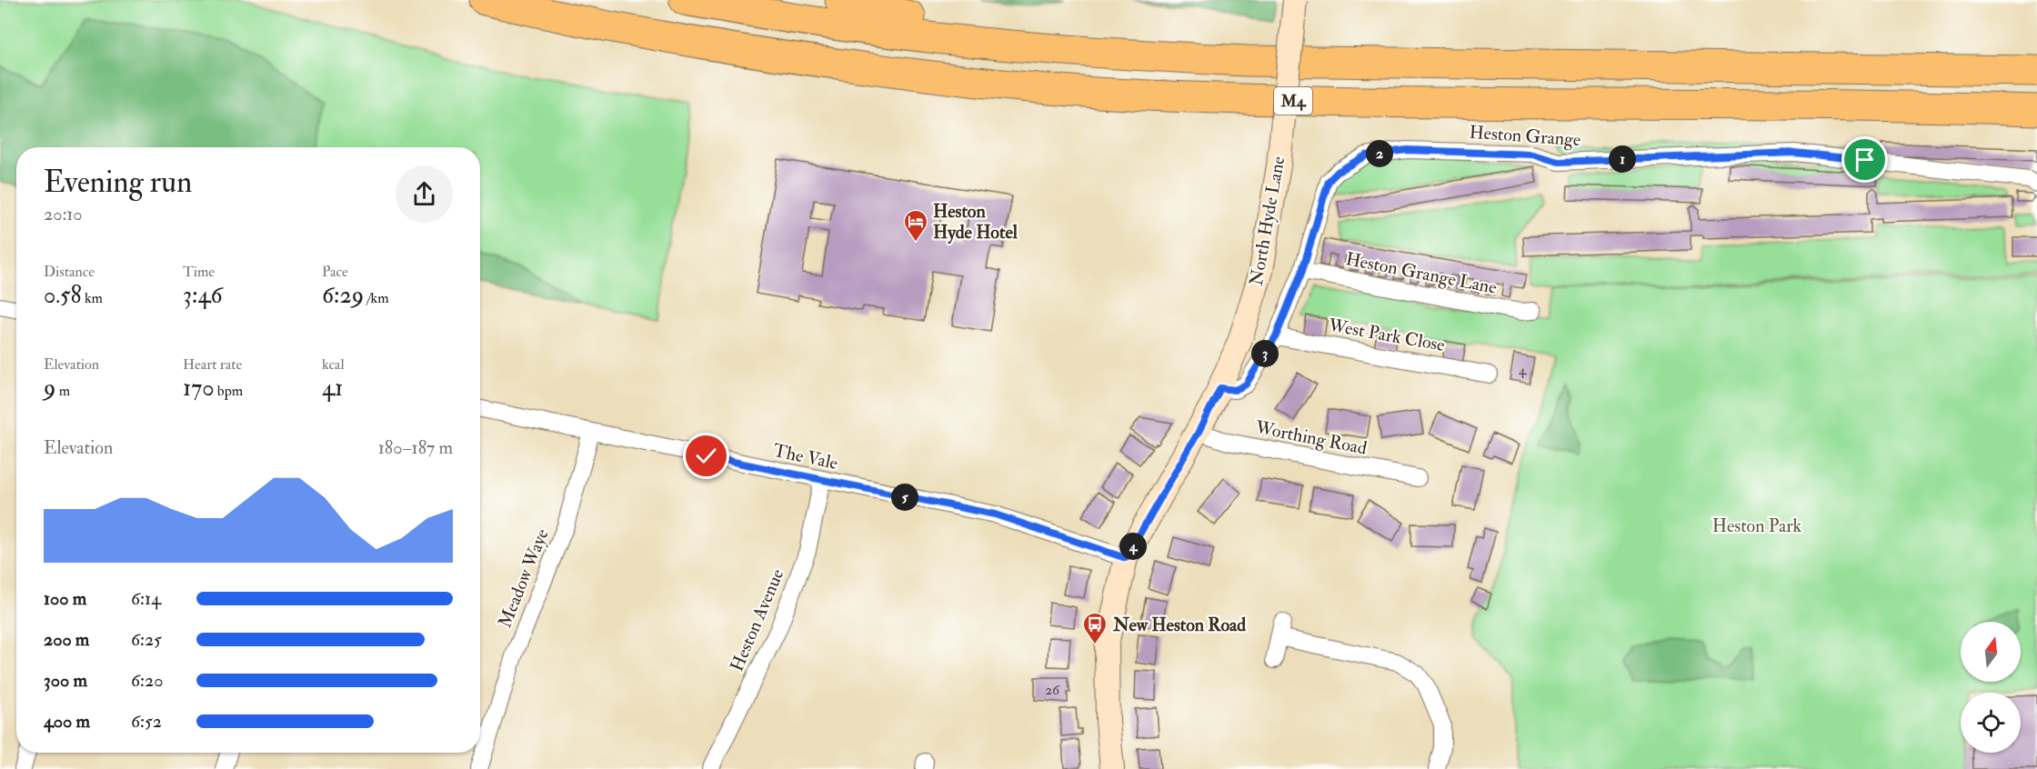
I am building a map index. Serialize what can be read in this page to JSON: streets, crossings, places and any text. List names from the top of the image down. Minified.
{"streets":{"highway":["M4"],"street":["Heston Grange","North Hyde Lane","Heston Grange Lane","West Park Close","Worthing Road","The Vale","Meadow Waye","Heston Avenue"]},"crossings":[["Heston Grange","North Hyde Lane"],["Heston Grange","Heston Grange Lane"],["Heston Grange","West Park Close"],["North Hyde Lane","Worthing Road"],["North Hyde Lane","The Vale"],["The Vale","Meadow Waye"],["The Vale","Heston Avenue"]],"parks":["Heston Park"],"places":{"hotel":["Heston Hyde Hotel"],"bus stop":["New Heston Road"]},"house_numbers":["4","26"],"north":"top","page":{"pins":["2","1","3","5","4"],"heading":["Evening run","20:10"],"stats":[["Distance","0.58 km"],["Time","3:46"],["Pace","6:29 /km"],["Elevation","9 m"],["Heart rate","170 bpm"],["kcal","41"]],"chart":["Elevation","180–187 m"],"list":[{"name":"100 m","note":"6:14"},{"name":"200 m","note":"6:25"},{"name":"300 m","note":"6:20"},{"name":"400 m","note":"6:52"}]}}
